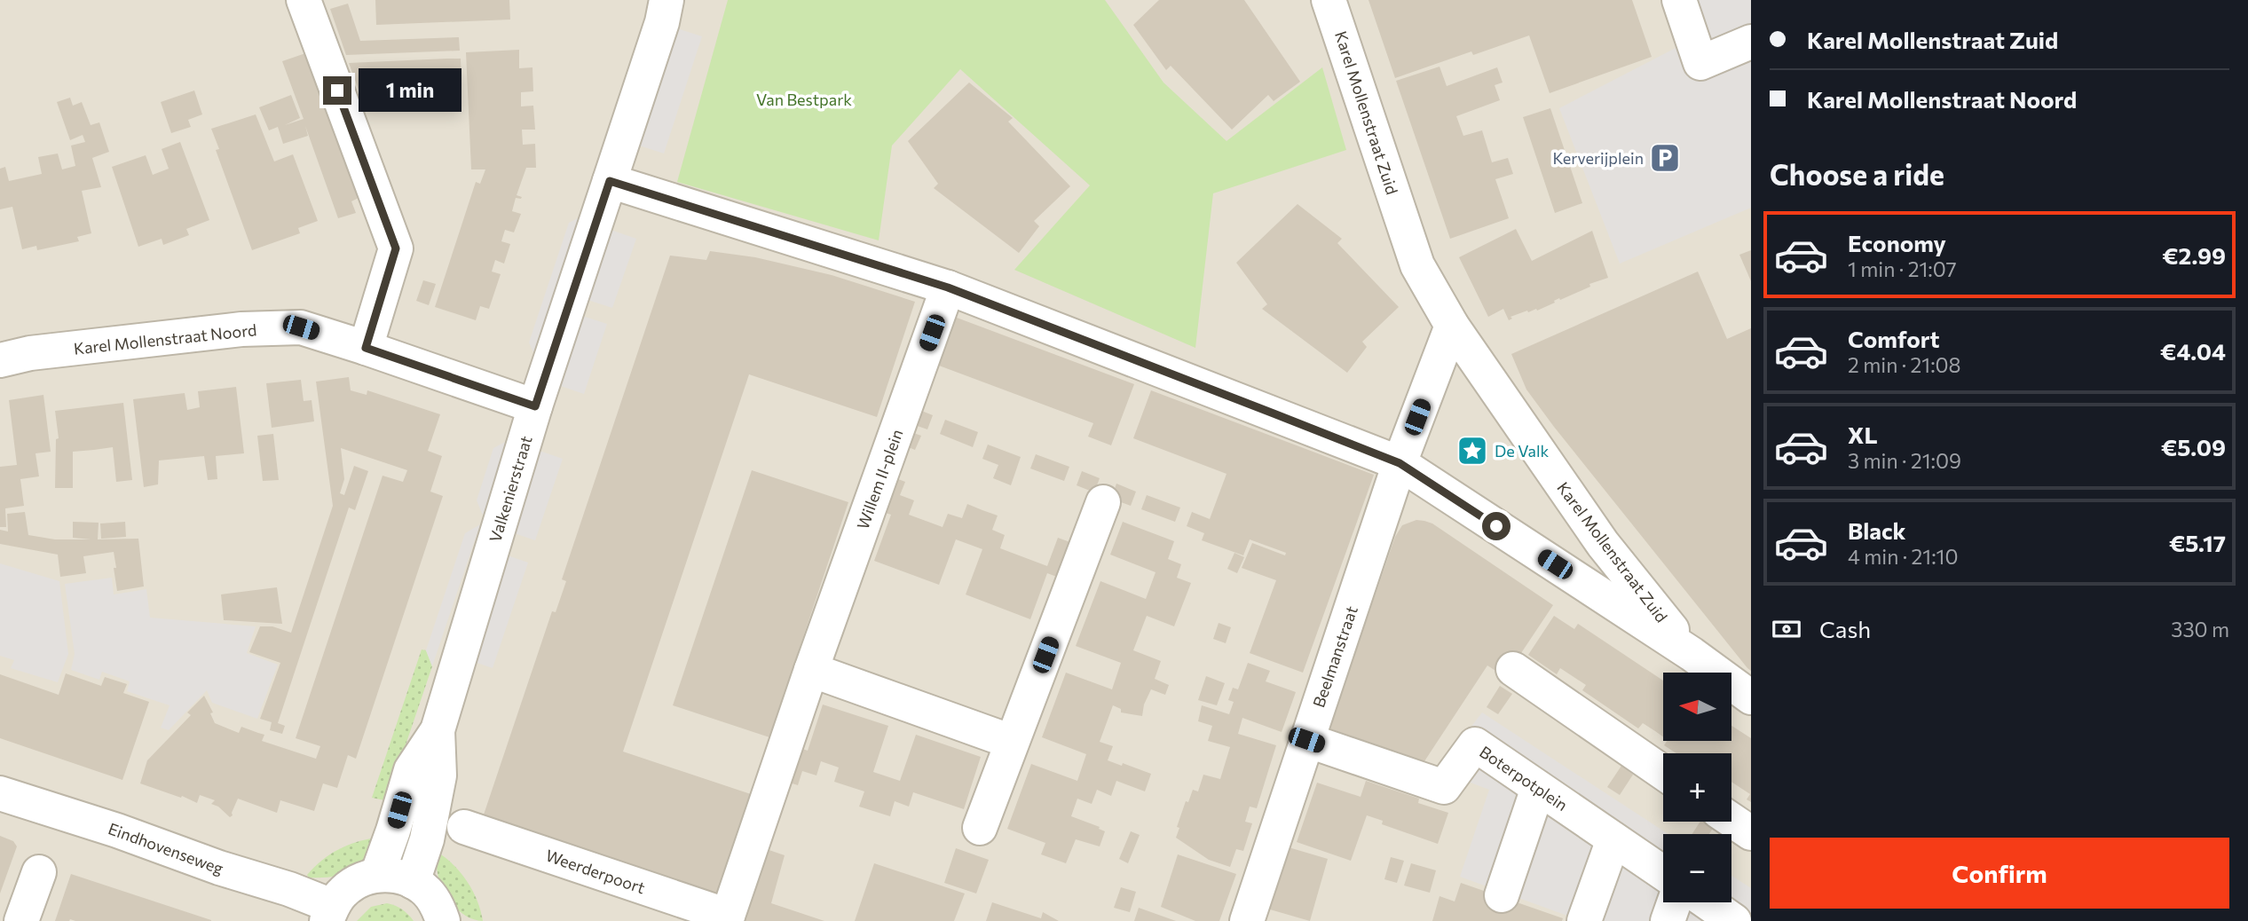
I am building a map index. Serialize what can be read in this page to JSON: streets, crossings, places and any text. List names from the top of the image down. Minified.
{"streets":{"street":["Karel Mollenstraat Zuid","Karel Mollenstraat Noord","Willem II-plein","Valkenierstraat","Beelmanstraat","Boterpotplein","Eindhovenseweg","Weerderpoort"]},"crossings":[["Karel Mollenstraat Zuid","Willem II-plein"],["Karel Mollenstraat Zuid","Valkenierstraat"],["Karel Mollenstraat Zuid","Beelmanstraat"],["Karel Mollenstraat Noord","Valkenierstraat"],["Willem II-plein","Weerderpoort"],["Beelmanstraat","Boterpotplein"]],"parks":["Van Bestpark"],"places":{"parking":["Kerverijplein"],"place":["De Valk"]},"north":"left","page":{"banner":["Karel Mollenstraat Zuid","Karel Mollenstraat Noord"],"bubble":"1 min","heading":"Choose a ride","list":[{"name":"Economy","note":"1 min · 21:07","value":"€2.99"},{"name":"Comfort","note":"2 min · 21:08","value":"€4.04"},{"name":"XL","note":"3 min · 21:09","value":"€5.09"},{"name":"Black","note":"4 min · 21:10","value":"€5.17"}],"pay":["Cash","330 m"],"map_buttons":["+","−"],"buttons":"Confirm"}}
